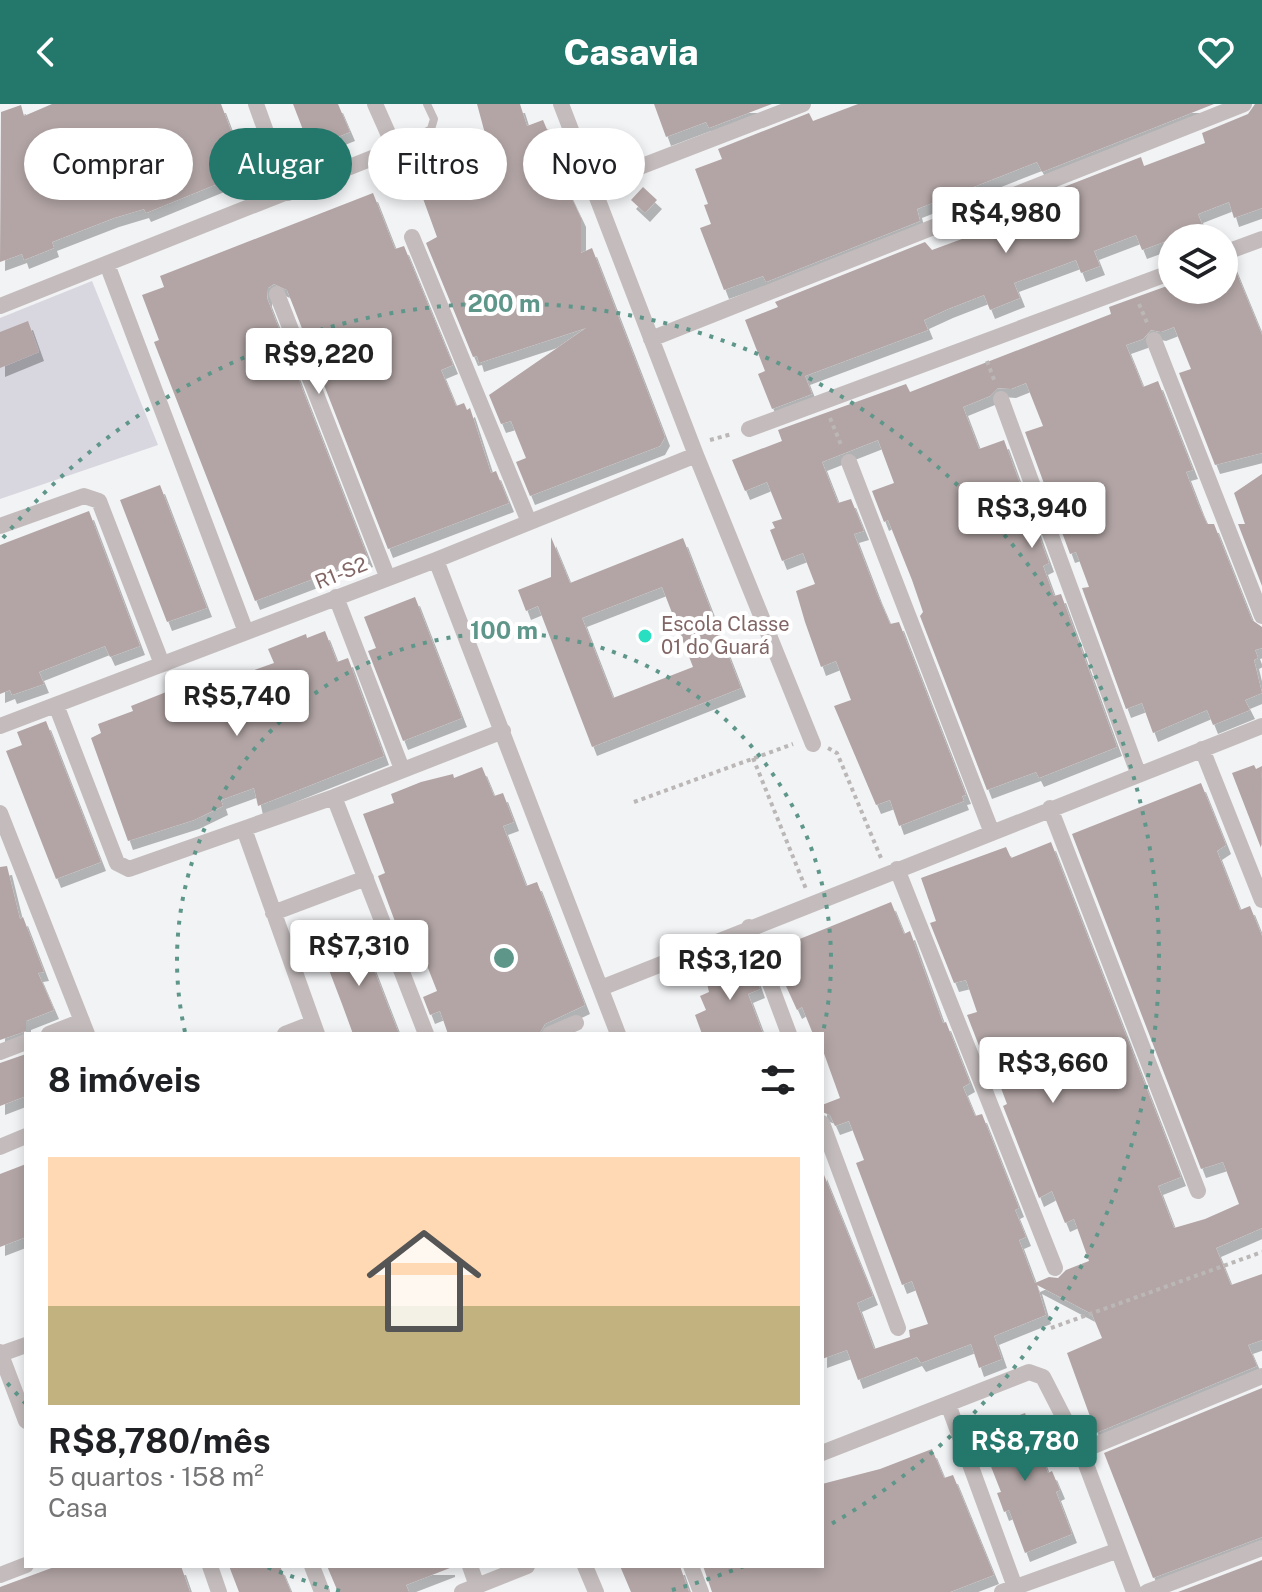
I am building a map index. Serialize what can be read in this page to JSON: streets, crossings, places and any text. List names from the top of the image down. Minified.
{"streets":{"street":["R1-S2"]},"places":["Escola Classe 01 do Guará"],"page":{"header":"Casavia","chip":["Comprar","Alugar","Filtros","Novo"],"price":["R$4,980","R$9,220","R$3,940","R$5,740","R$7,310","R$3,120","R$3,660","R$8,780"],"heading":"8 imóveis","list":[{"name":"R$8,780/mês","note":"5 quartos · 158 m² · Casa"}]},"rings":["200 m","100 m"]}
